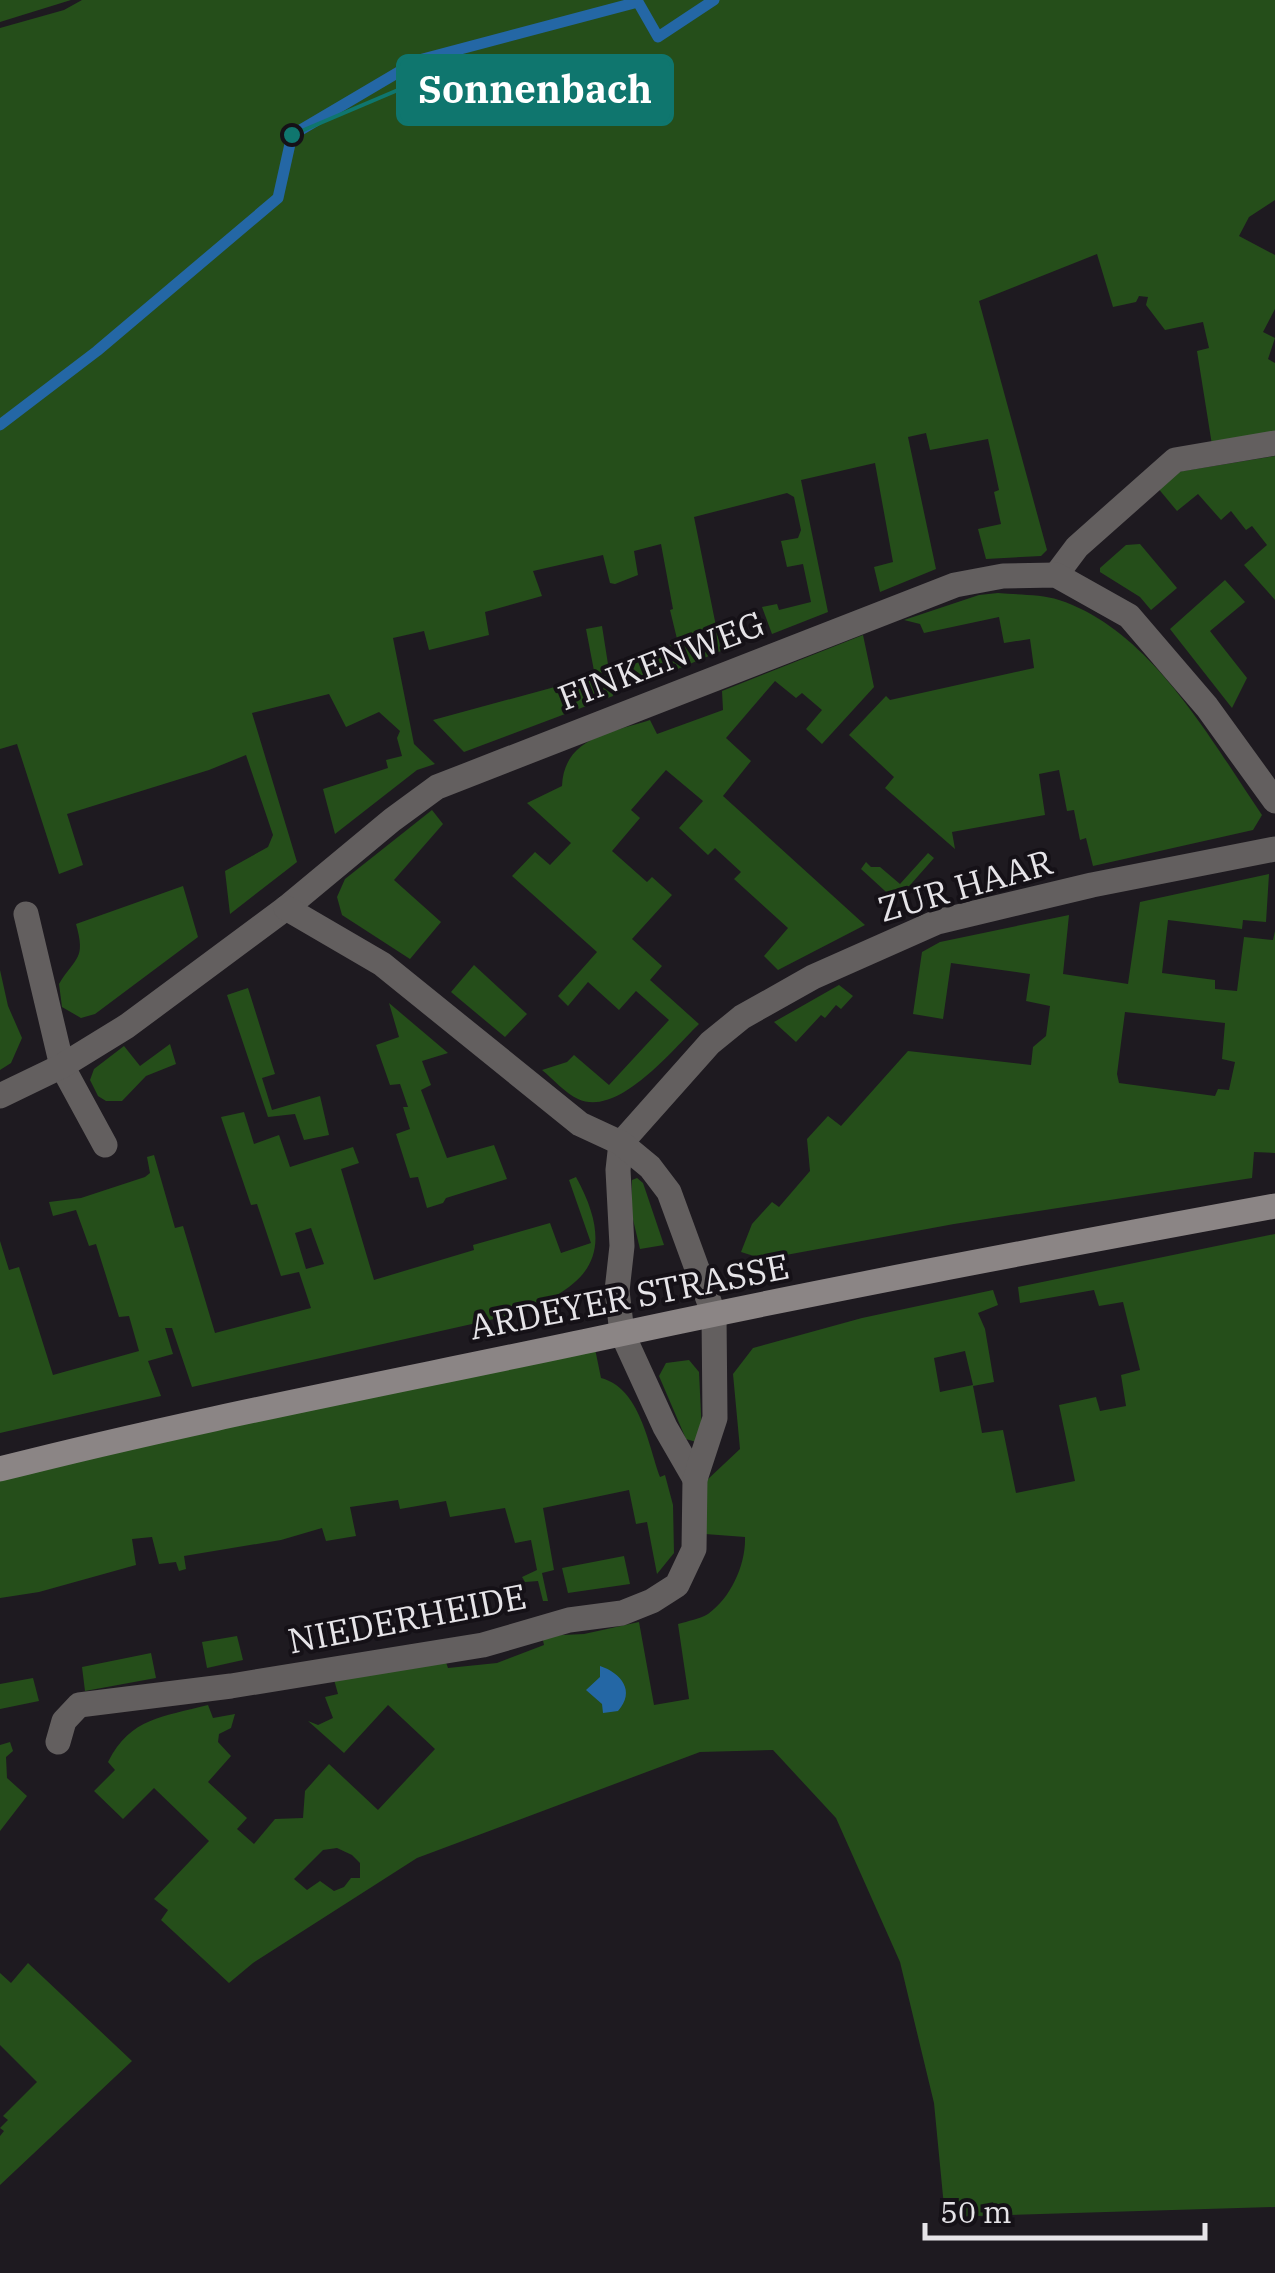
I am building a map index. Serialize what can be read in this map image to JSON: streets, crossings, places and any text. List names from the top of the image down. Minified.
{"streets":{"main road":["ARDEYER STRASSE"],"street":["FINKENWEG","ZUR HAAR","NIEDERHEIDE"]},"crossings":[["ARDEYER STRASSE","NIEDERHEIDE"]],"places":["Sonnenbach"],"scale_bar":"50 m"}
